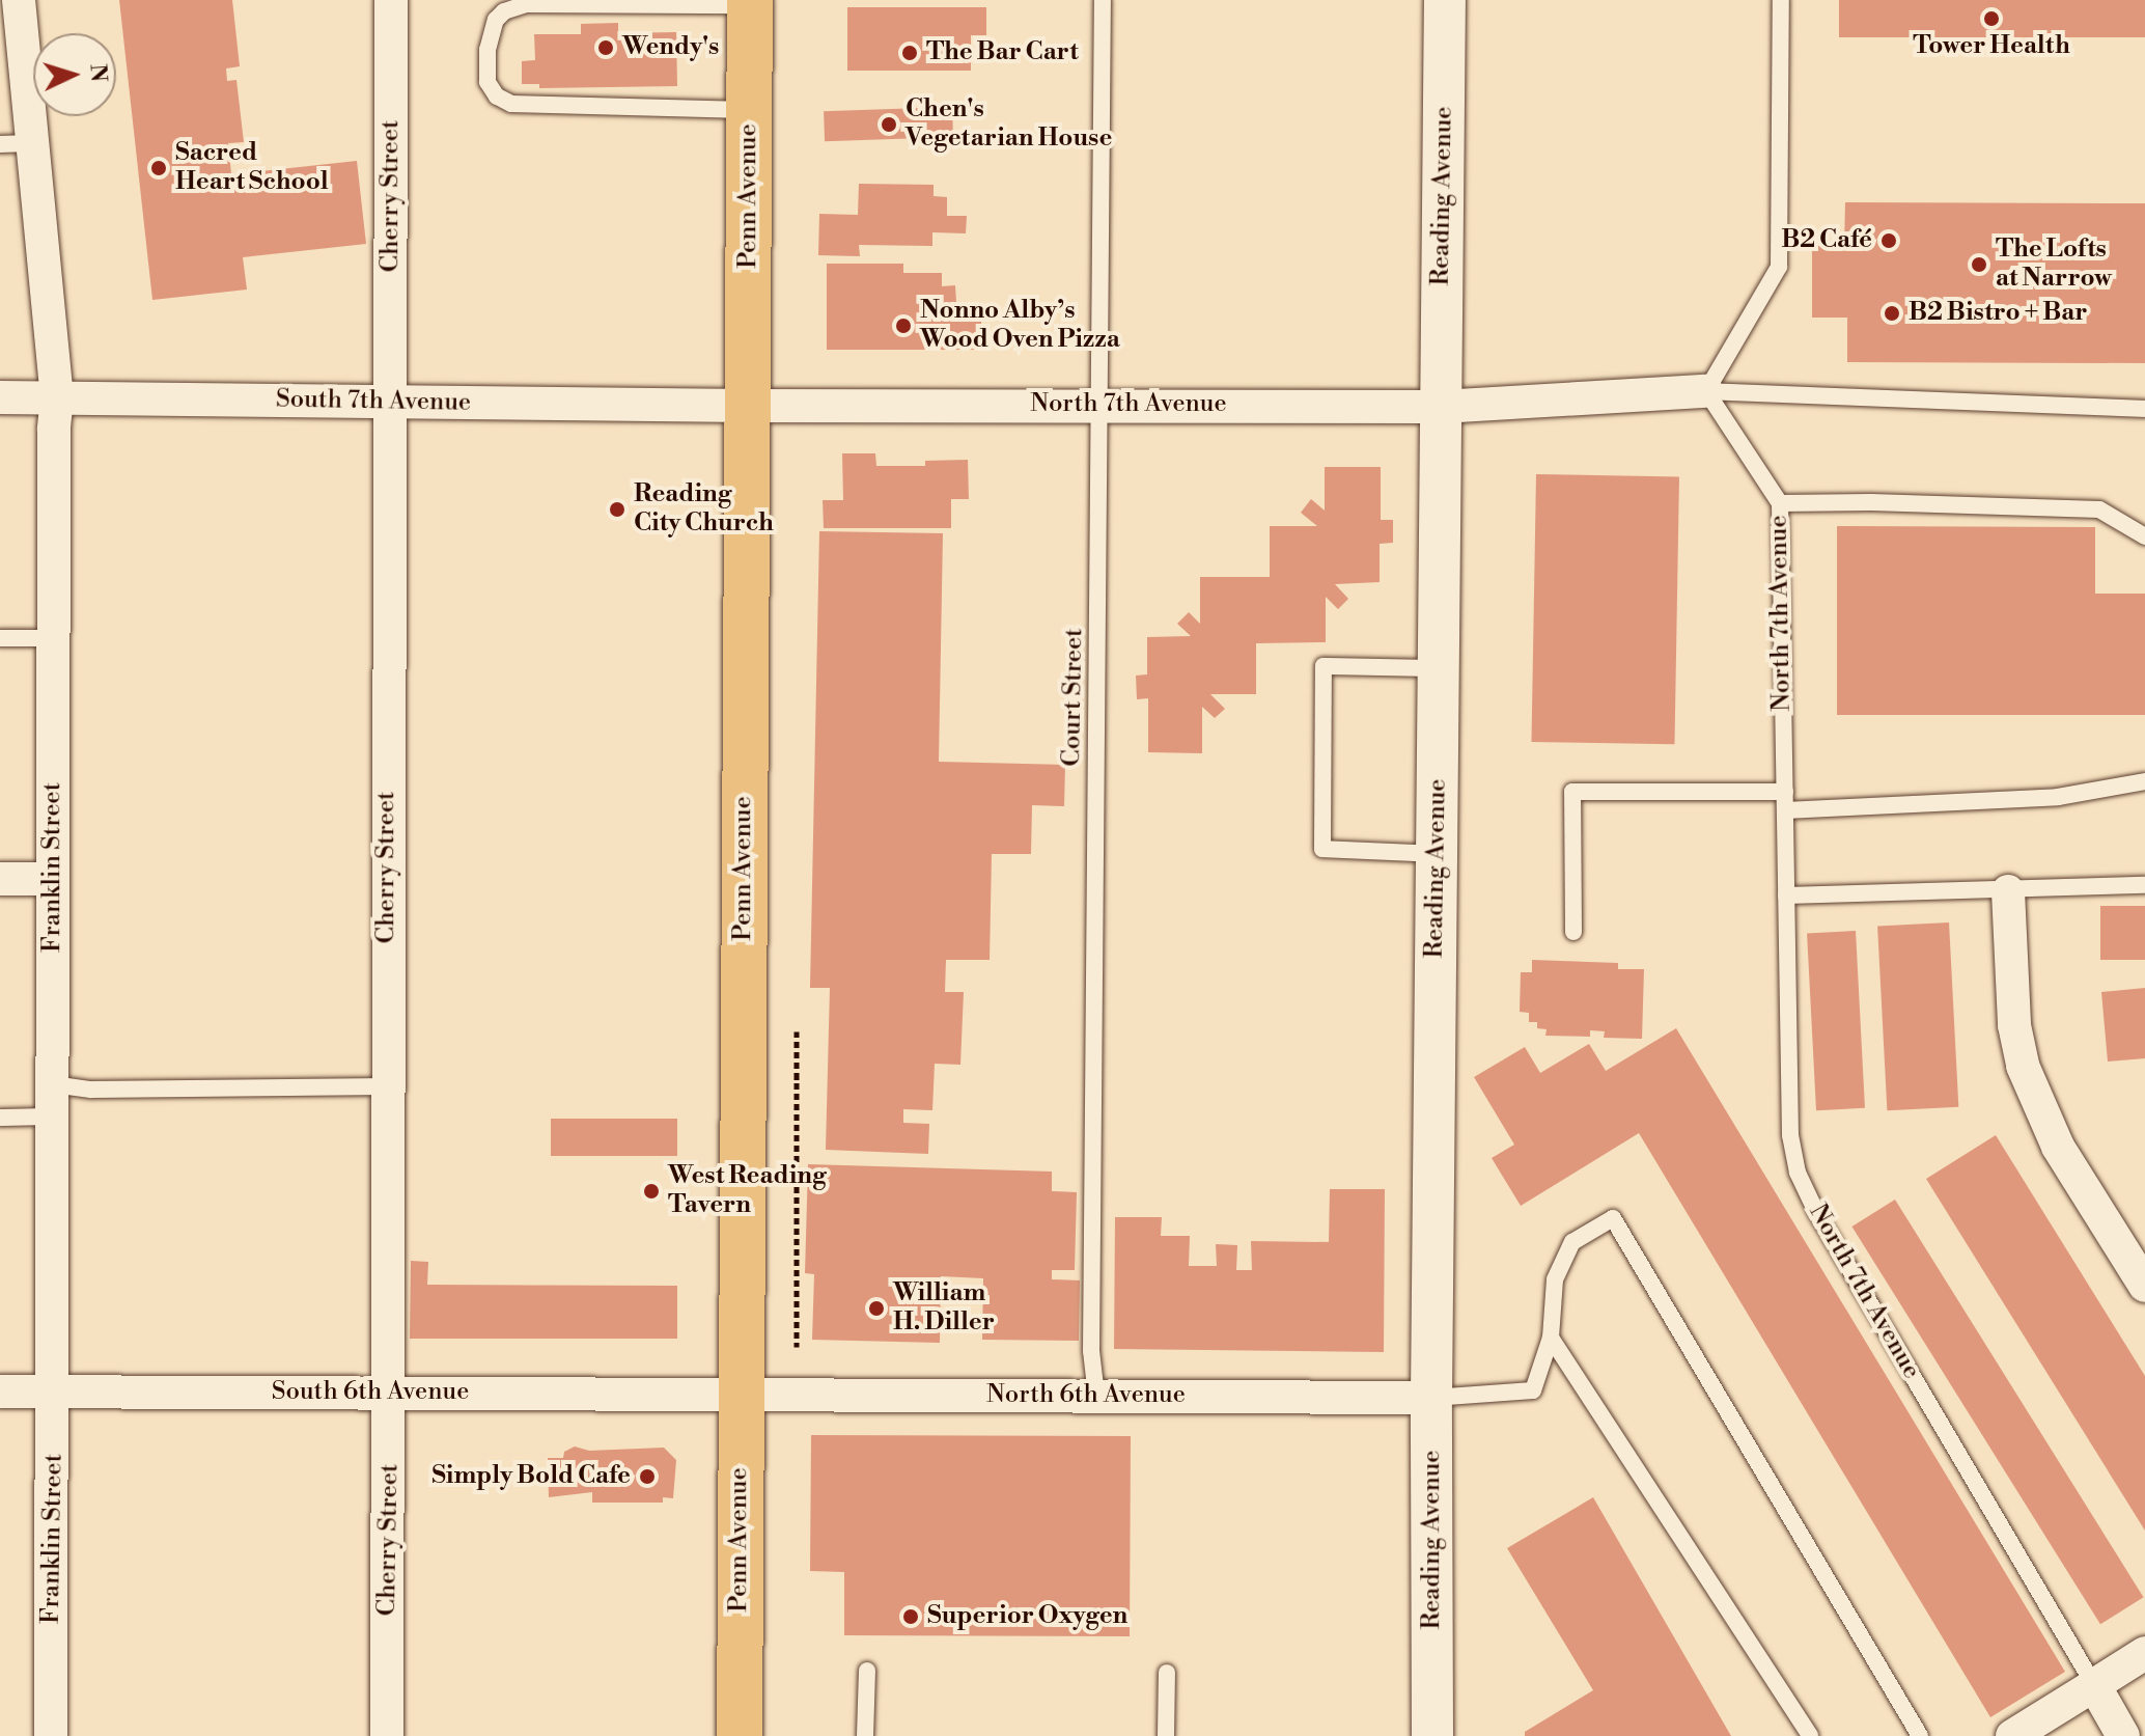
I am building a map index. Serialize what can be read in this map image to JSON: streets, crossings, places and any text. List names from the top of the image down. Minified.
{"streets":{"main road":["Penn Avenue"],"street":["Cherry Street","Reading Avenue","South 7th Avenue","North 7th Avenue","Franklin Street","South 6th Avenue","North 6th Avenue"],"lane":["Court Street"]},"crossings":[["Cherry Street","South 7th Avenue"],["Cherry Street","South 6th Avenue"],["Penn Avenue","South 7th Avenue"],["Penn Avenue","North 7th Avenue"],["Penn Avenue","South 6th Avenue"],["Penn Avenue","North 6th Avenue"],["Reading Avenue","North 7th Avenue"],["Reading Avenue","North 6th Avenue"],["South 7th Avenue","North 7th Avenue"],["South 7th Avenue","Franklin Street"],["North 7th Avenue","Court Street"],["Court Street","North 6th Avenue"],["Franklin Street","South 6th Avenue"],["South 6th Avenue","North 6th Avenue"]],"places":["Tower Health","Wendy's","The Bar Cart","Chen's Vegetarian House","Sacred Heart School","B2 Café","The Lofts at Narrow","B2 Bistro + Bar","Nonno Alby’s Wood Oven Pizza","Reading City Church","West Reading Tavern","William H. Diller","Simply Bold Cafe","Superior Oxygen"],"north":"right"}
